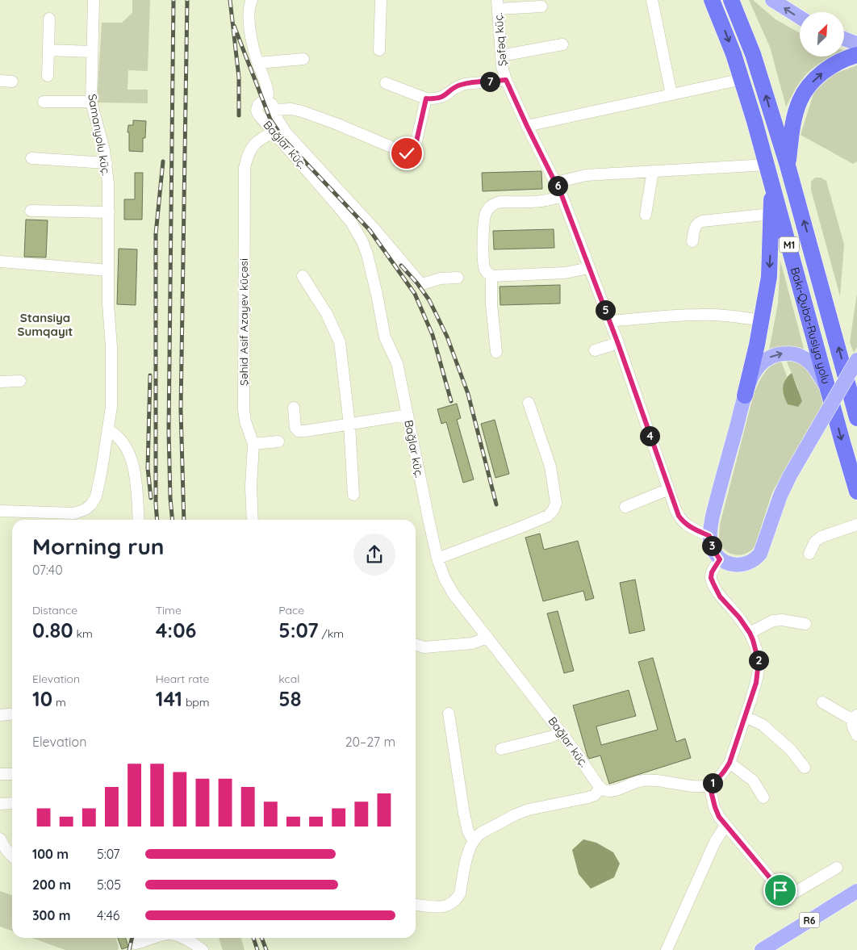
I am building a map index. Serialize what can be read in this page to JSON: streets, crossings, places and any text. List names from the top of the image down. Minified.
{"streets":{"highway":["M1","Bakı-Quba-Rusiya yolu"],"main road":["R6"],"street":["Şəfəq küç.","Samanyolu küç.","Bağlar küç.","Şəhid Asif Azayev küçəsi"]},"crossings":[["Bağlar küç.","Şəhid Asif Azayev küçəsi"]],"districts":["Stansiya Sumqayıt"],"north":"top right","page":{"pins":["7","6","5","4","3","2","1"],"heading":["Morning run","07:40"],"stats":[["Distance","0.80 km"],["Time","4:06"],["Pace","5:07 /km"],["Elevation","10 m"],["Heart rate","141 bpm"],["kcal","58"]],"chart":["Elevation","20–27 m"],"list":[{"name":"100 m","note":"5:07"},{"name":"200 m","note":"5:05"},{"name":"300 m","note":"4:46"}]}}
